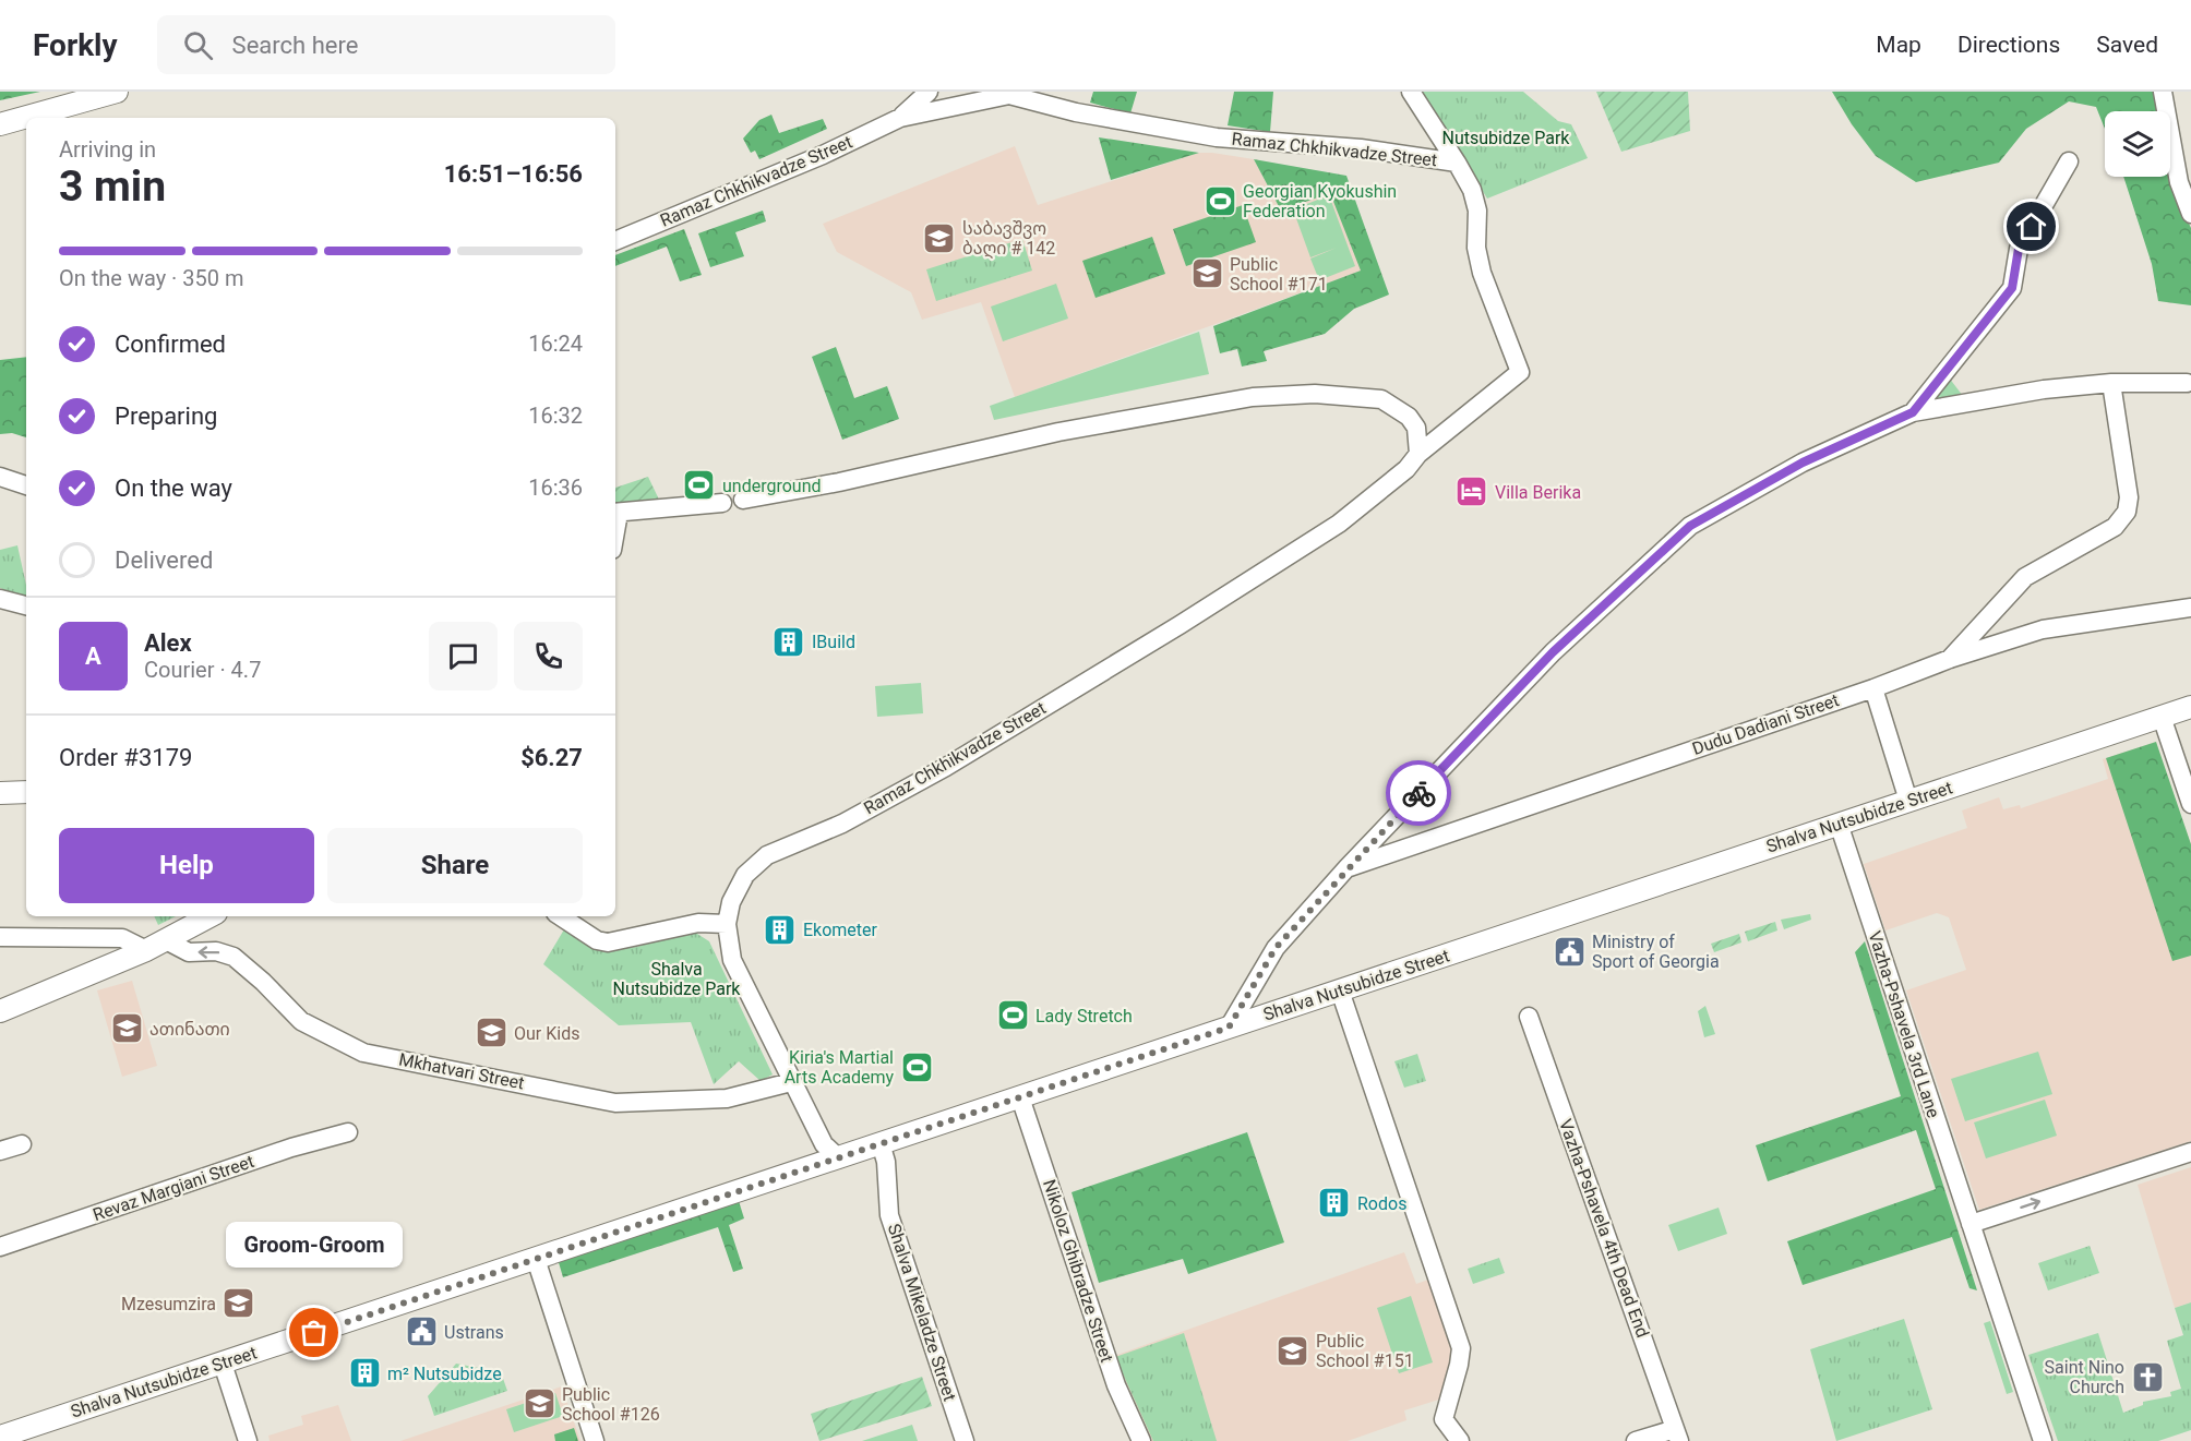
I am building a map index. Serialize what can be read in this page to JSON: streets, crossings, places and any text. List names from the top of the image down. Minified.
{"streets":{"main road":["Shalva Nutsubidze Street"],"street":["Ramaz Chkhikvadze Street","Dudu Dadiani Street","Vazha-Pshavela 3rd Lane","Mkhatvari Street","Revaz Margiani Street","Vazha-Pshavela 4th Dead End","Nikoloz Ghibradze Street","Shalva Mikeladze Street"]},"crossings":[["Ramaz Chkhikvadze Street","Shalva Nutsubidze Street"],["Ramaz Chkhikvadze Street","Mkhatvari Street"],["Shalva Nutsubidze Street","Vazha-Pshavela 3rd Lane"],["Shalva Nutsubidze Street","Nikoloz Ghibradze Street"],["Shalva Nutsubidze Street","Shalva Mikeladze Street"]],"one_way":["Mkhatvari Street"],"parks":["Nutsubidze Park","Shalva Nutsubidze Park"],"places":{"sports":["Georgian Kyokushin Federation","underground","Lady Stretch","Kiria's Martial Arts Academy"],"school or university":["საბავშვო ბაღი # 142","Public School #171","ათინათი","Our Kids","Mzesumzira","Public School #151","Public School #126"],"hotel":["Villa Berika"],"building":["IBuild","Ekometer","Rodos","m² Nutsubidze"],"public building":["Ministry of Sport of Georgia","Ustrans"],"other":["Groom-Groom"],"church":["Saint Nino Church"]},"page":{"header":"Forkly","search":"Search here","nav":["Map","Directions","Saved"],"heading":["3 min","Arriving in","16:51–16:56"],"panel":["Alex","Courier · 4.7","Order #3179","$6.27"],"bar":"On the way · 350 m","list":[["Confirmed","16:24"],["Preparing","16:32"],["On the way","16:36"],"Delivered"],"round":"A","buttons":["Help","Share"],"bubble":"Groom-Groom"}}
